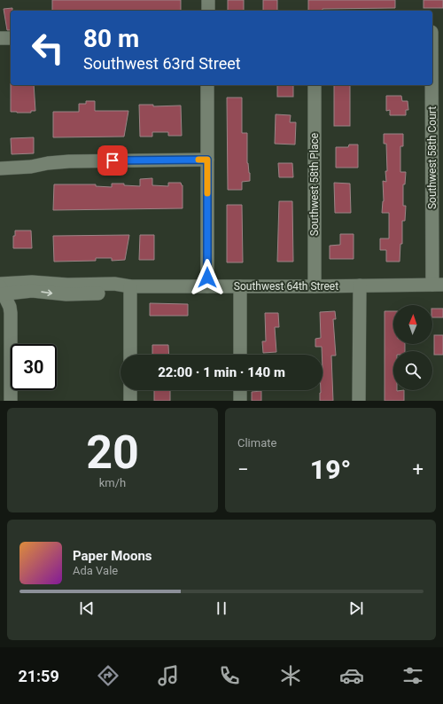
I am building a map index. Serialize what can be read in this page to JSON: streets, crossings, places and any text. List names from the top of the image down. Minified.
{"streets":{"street":["Southwest 58th Court","Southwest 58th Place","Southwest 64th Street"]},"crossings":[["Southwest 58th Court","Southwest 64th Street"],["Southwest 58th Place","Southwest 64th Street"]],"north":"top","page":{"turn":["80 m","Southwest 63rd Street"],"limit":"30","trip":"22:00 · 1 min · 140 m","tile":[["20","km/h"],"Climate"],"heat":["−","19°","+"],"song":["Paper Moons","Ada Vale"],"tabs":"21:59"}}
